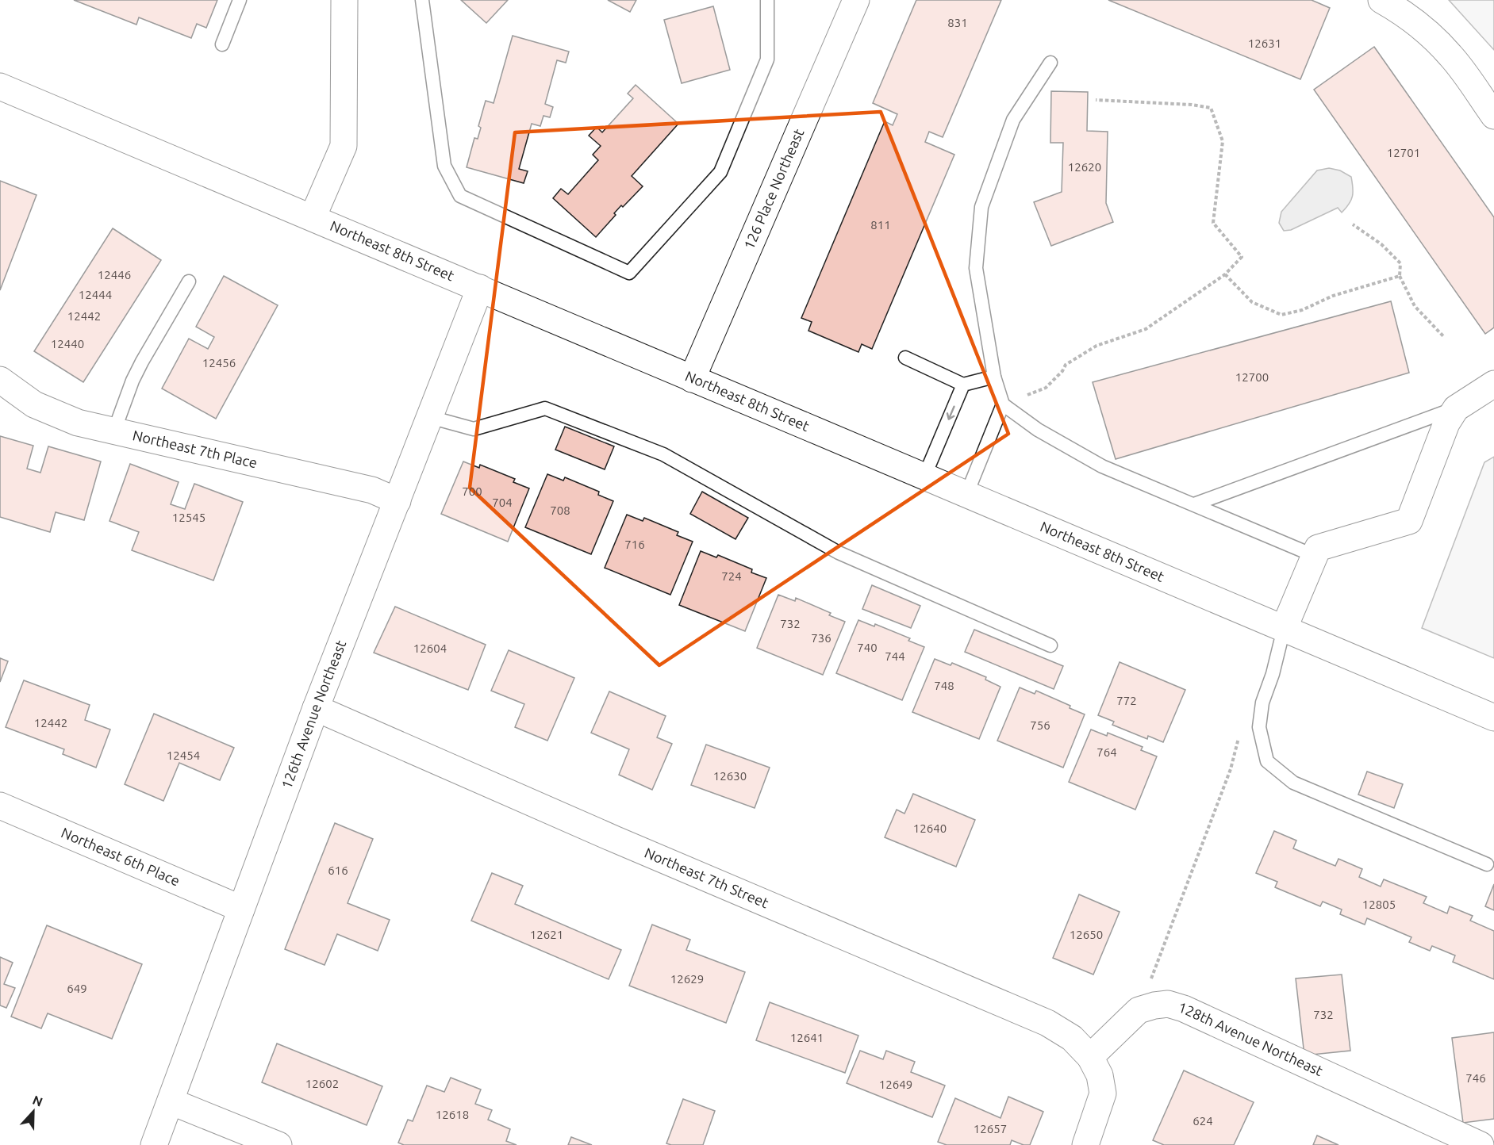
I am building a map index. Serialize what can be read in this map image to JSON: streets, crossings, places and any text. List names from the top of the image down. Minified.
{"streets":{"street":["126 Place Northeast","Northeast 8th Street","Northeast 7th Place","126th Avenue Northeast","Northeast 6th Place","Northeast 7th Street","128th Avenue Northeast"]},"crossings":[["126 Place Northeast","Northeast 8th Street"],["Northeast 8th Street","126th Avenue Northeast"],["Northeast 7th Place","126th Avenue Northeast"],["126th Avenue Northeast","Northeast 6th Place"],["126th Avenue Northeast","Northeast 7th Street"]],"house_numbers":["831","12631","12701","12620","811","12446","12444","12442","12440","12456","12700","700","704","708","12545","716","724","732","736","740","12604","744","748","772","12442","756","764","12454","12630","12640","616","12805","12621","12650","12629","649","732","12641","746","12602","12649","12618","624","12657"],"north":"top"}
